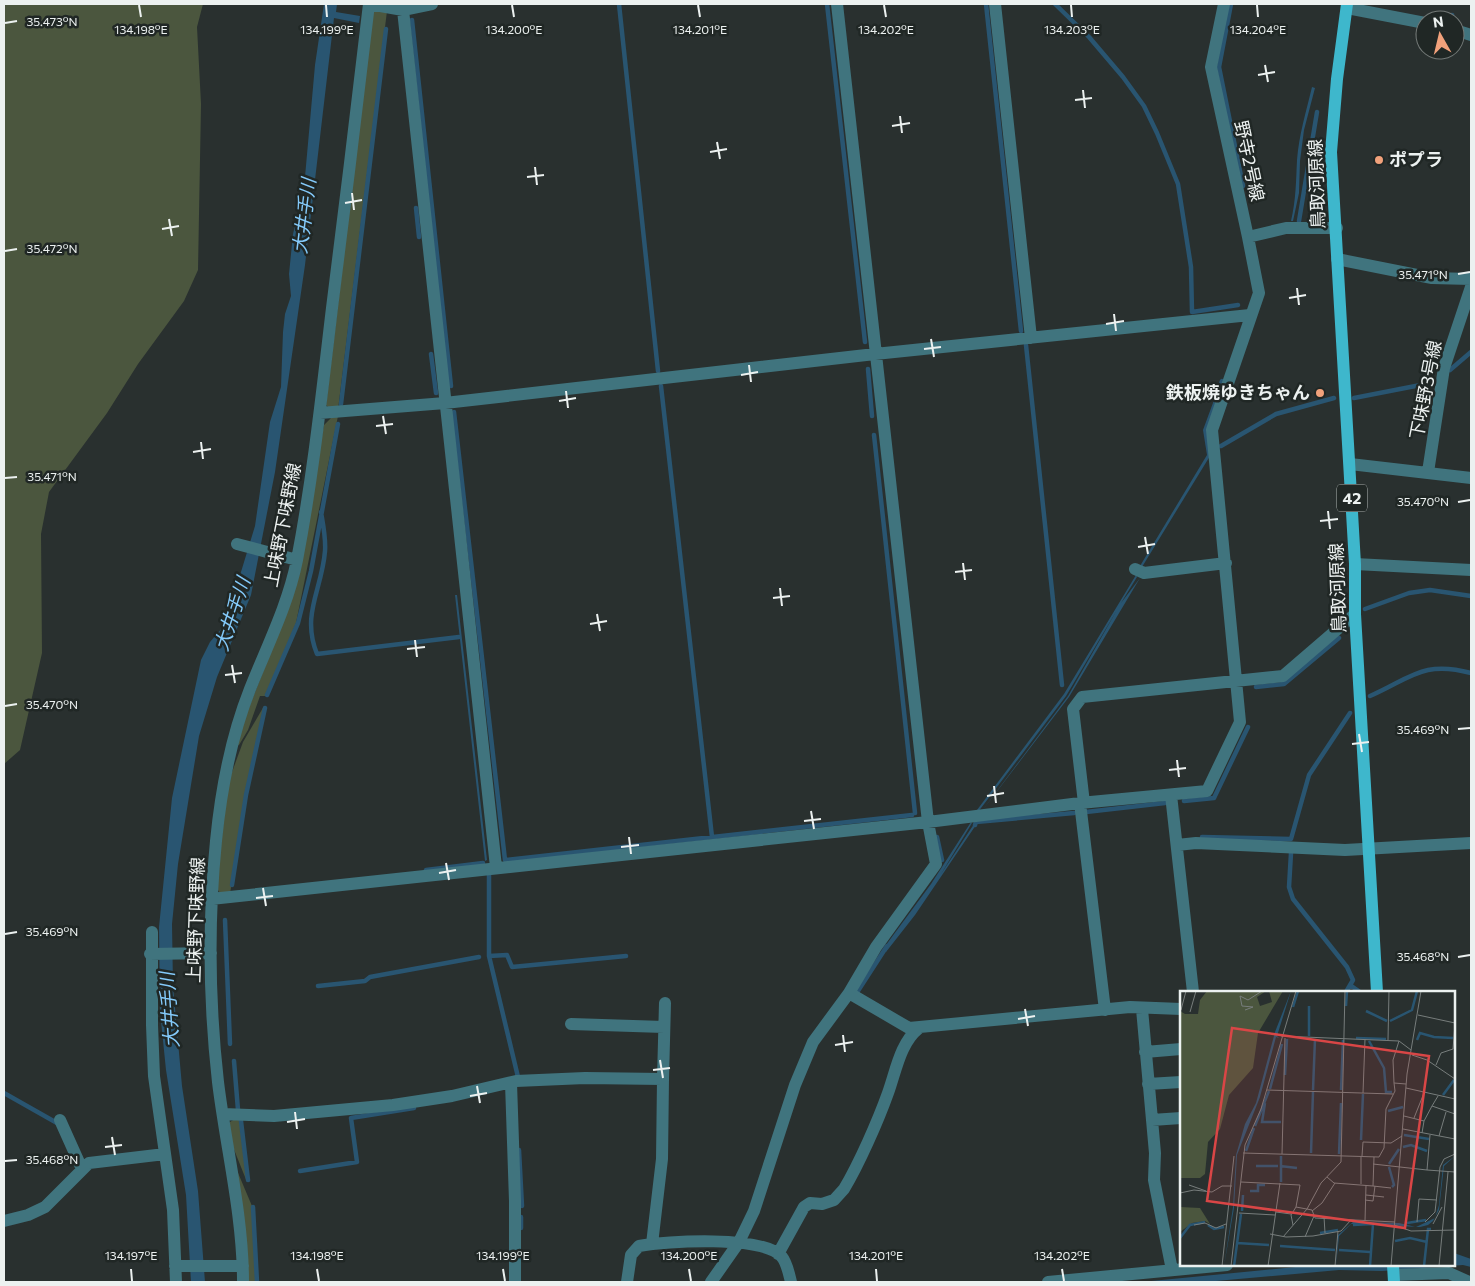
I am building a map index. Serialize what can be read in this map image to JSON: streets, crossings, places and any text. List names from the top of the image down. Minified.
{"streets":{"main road":["鳥取河原線","42"],"street":["野寺2号線","下味野3号線","上味野下味野線"]},"water":["大井手川"],"places":["ポプラ","鉄板焼ゆきちゃん"],"north":"top","coordinates":["35.473°N","134.198°E","134.199°E","134.200°E","134.201°E","134.202°E","134.203°E","134.204°E","35.472°N","35.471°N","35.470°N","35.469°N","35.468°N","134.197°E"]}
